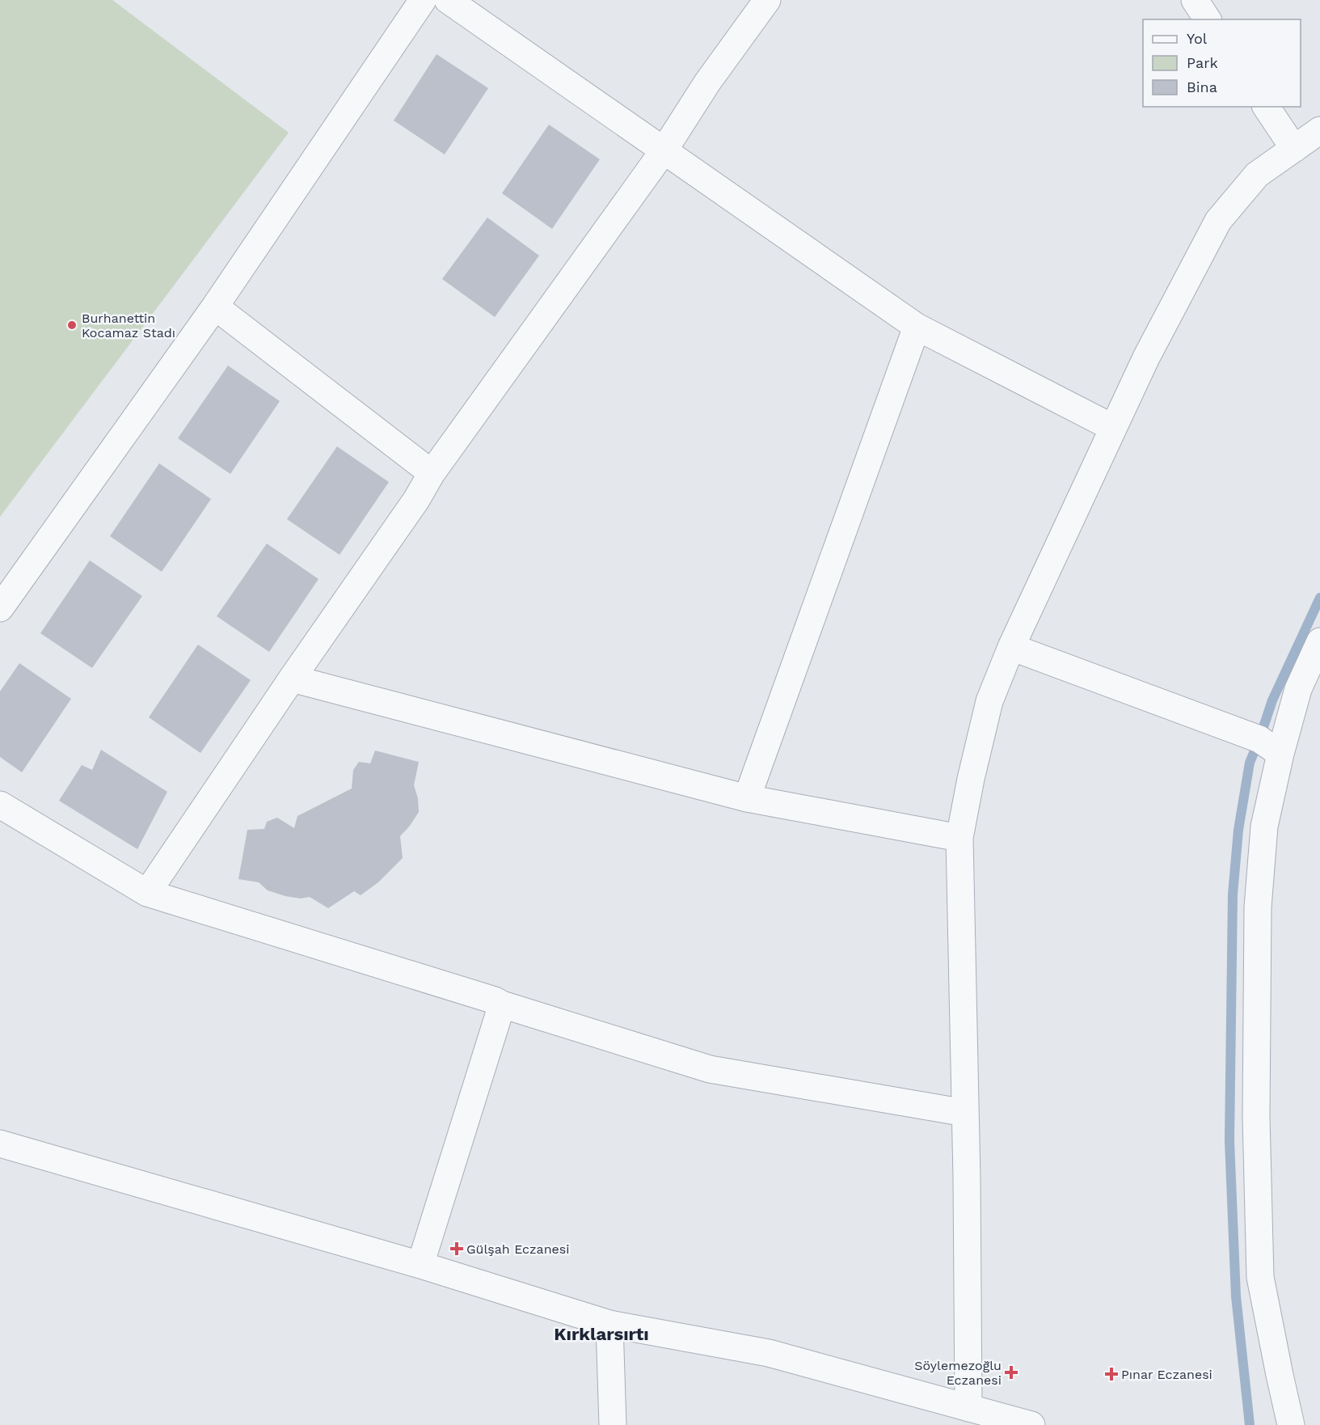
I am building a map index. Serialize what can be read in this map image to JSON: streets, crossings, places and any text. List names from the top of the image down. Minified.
{"districts":["Kırklarsırtı"],"places":{"other":["Burhanettin Kocamaz Stadı"],"health":["Gülşah Eczanesi","Söylemezoğlu Eczanesi","Pınar Eczanesi"]},"legend":["Yol","Park","Bina"]}
